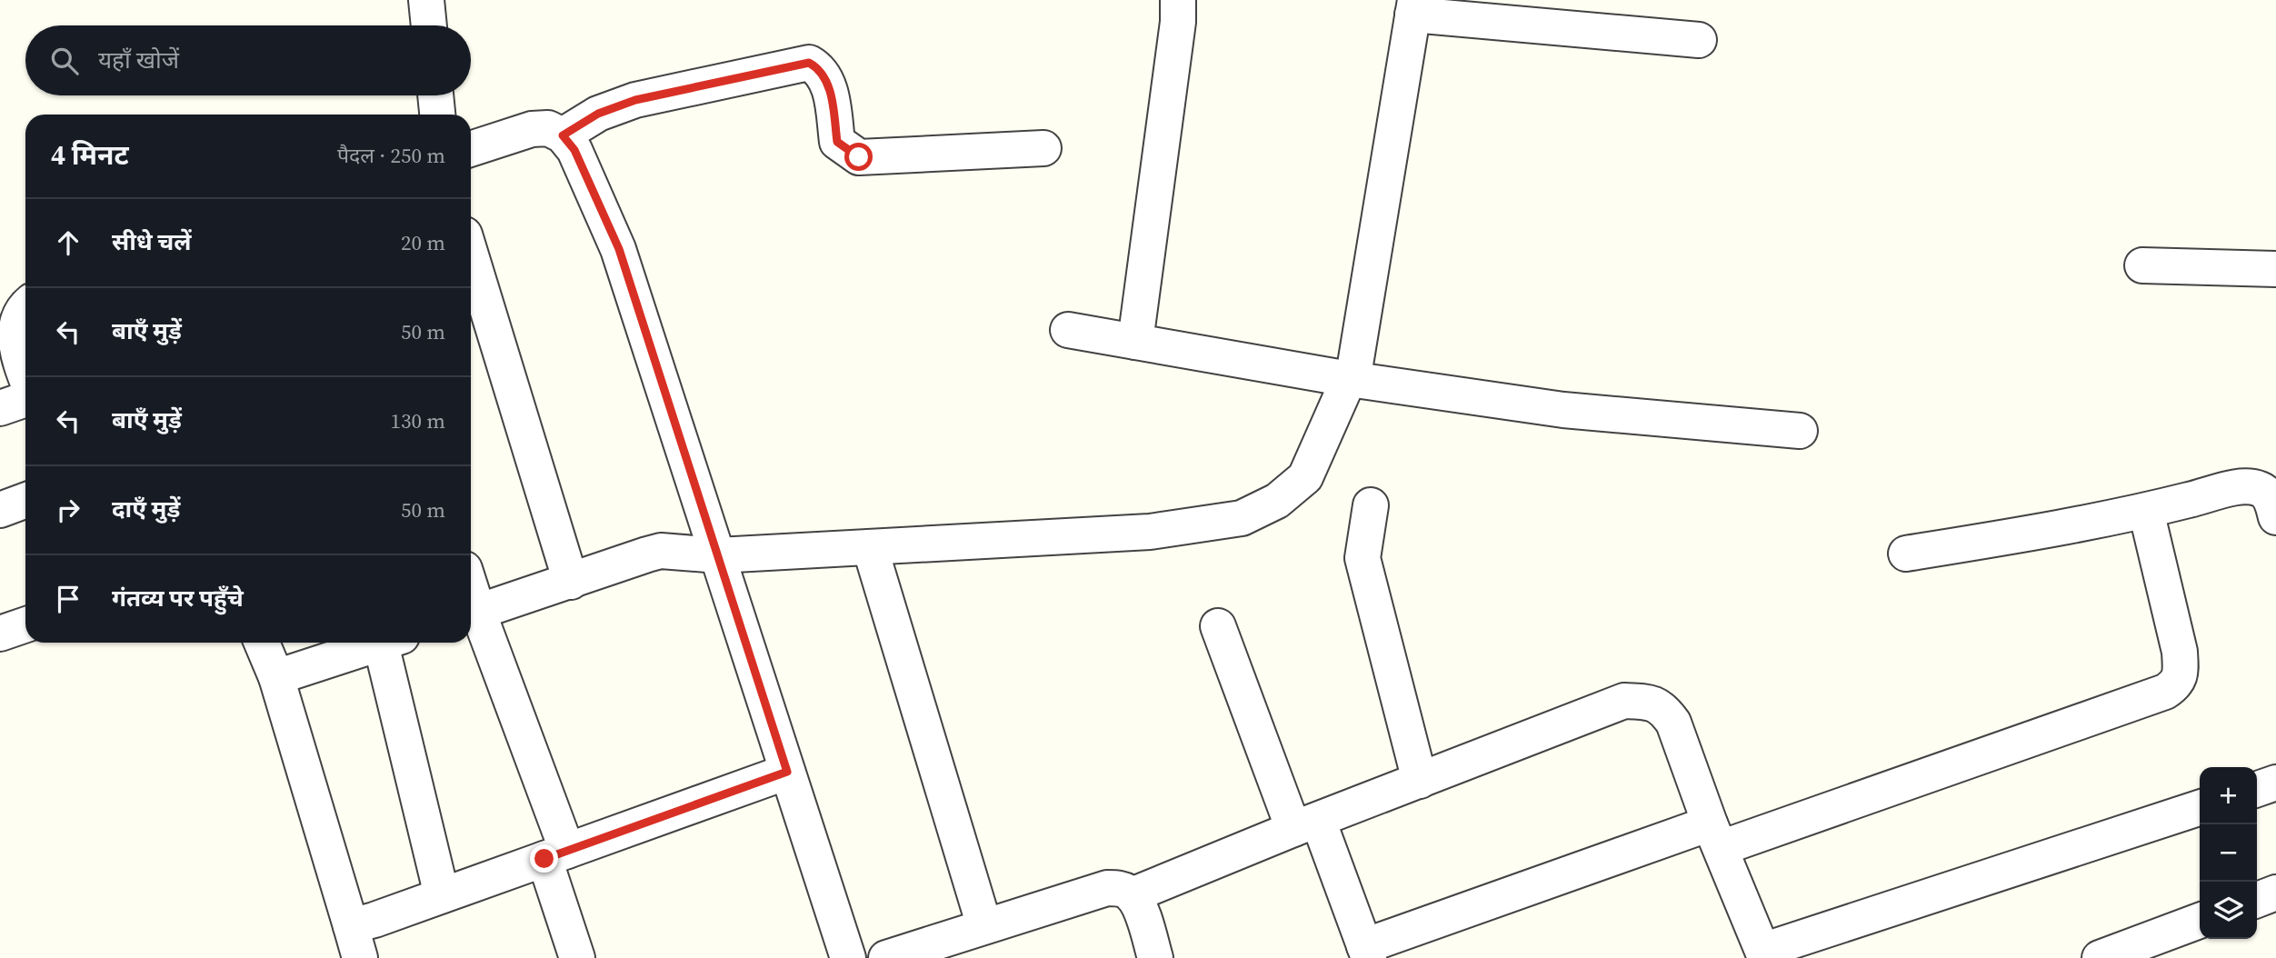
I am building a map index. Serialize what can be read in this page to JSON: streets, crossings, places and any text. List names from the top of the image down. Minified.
{"page":{"search":"यहाँ खोजें","heading":["4 मिनट","पैदल · 250 m"],"list":[["सीधे चलें","20 m"],["बाएँ मुड़ें","50 m"],["बाएँ मुड़ें","130 m"],["दाएँ मुड़ें","50 m"],"गंतव्य पर पहुँचे"],"map_buttons":["+","−"]}}
